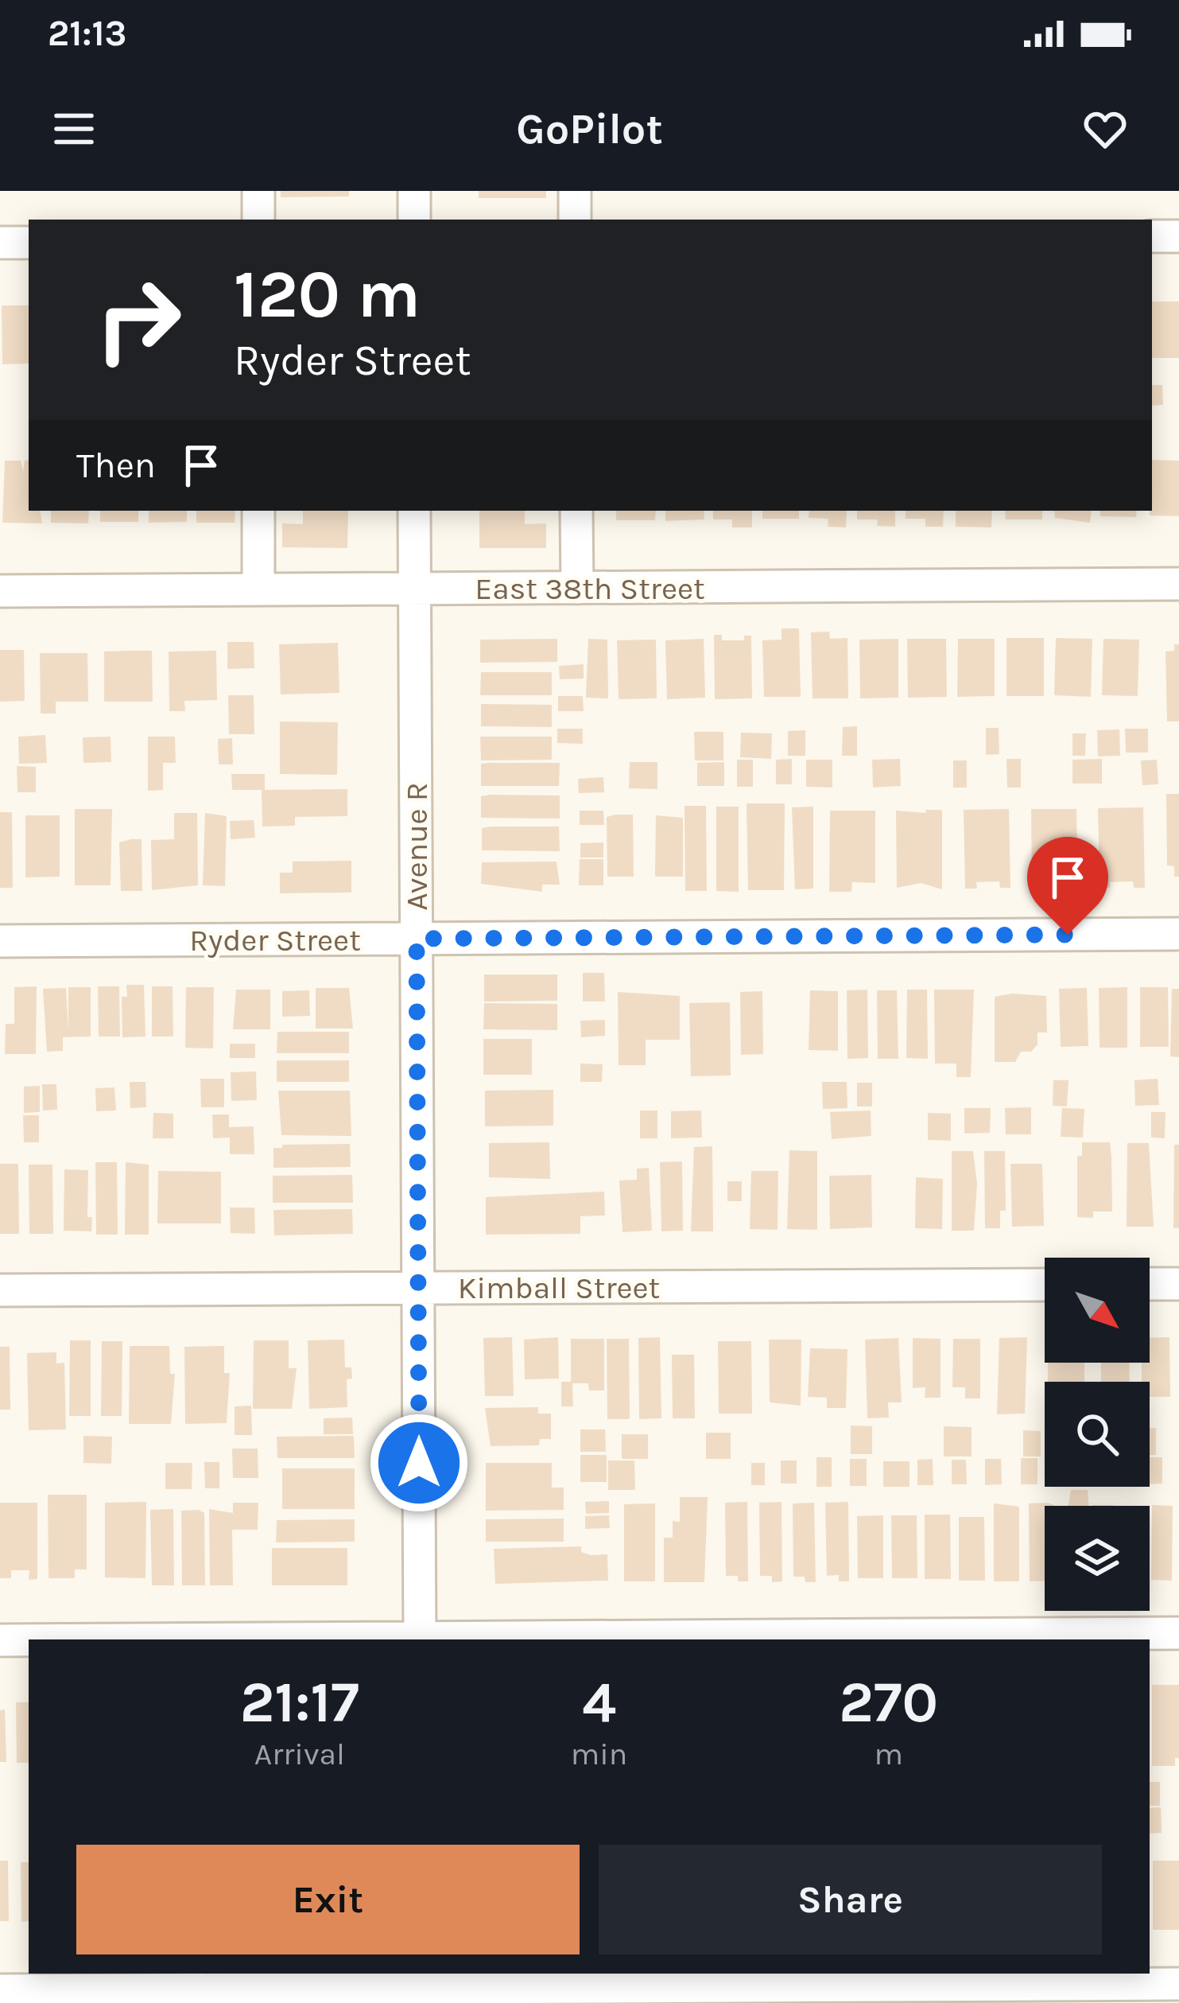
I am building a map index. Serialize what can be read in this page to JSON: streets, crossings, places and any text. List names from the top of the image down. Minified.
{"streets":{"street":["East 38th Street","Avenue R","Ryder Street","Kimball Street"]},"crossings":[["East 38th Street","Avenue R"],["Avenue R","Ryder Street"],["Avenue R","Kimball Street"]],"north":"bottom right","page":{"status":"21:13","header":"GoPilot","turn":["120 m","Ryder Street"],"then":"Then","eta":["21:17","Arrival","4","min","270","m"],"buttons":["Exit","Share"]}}
